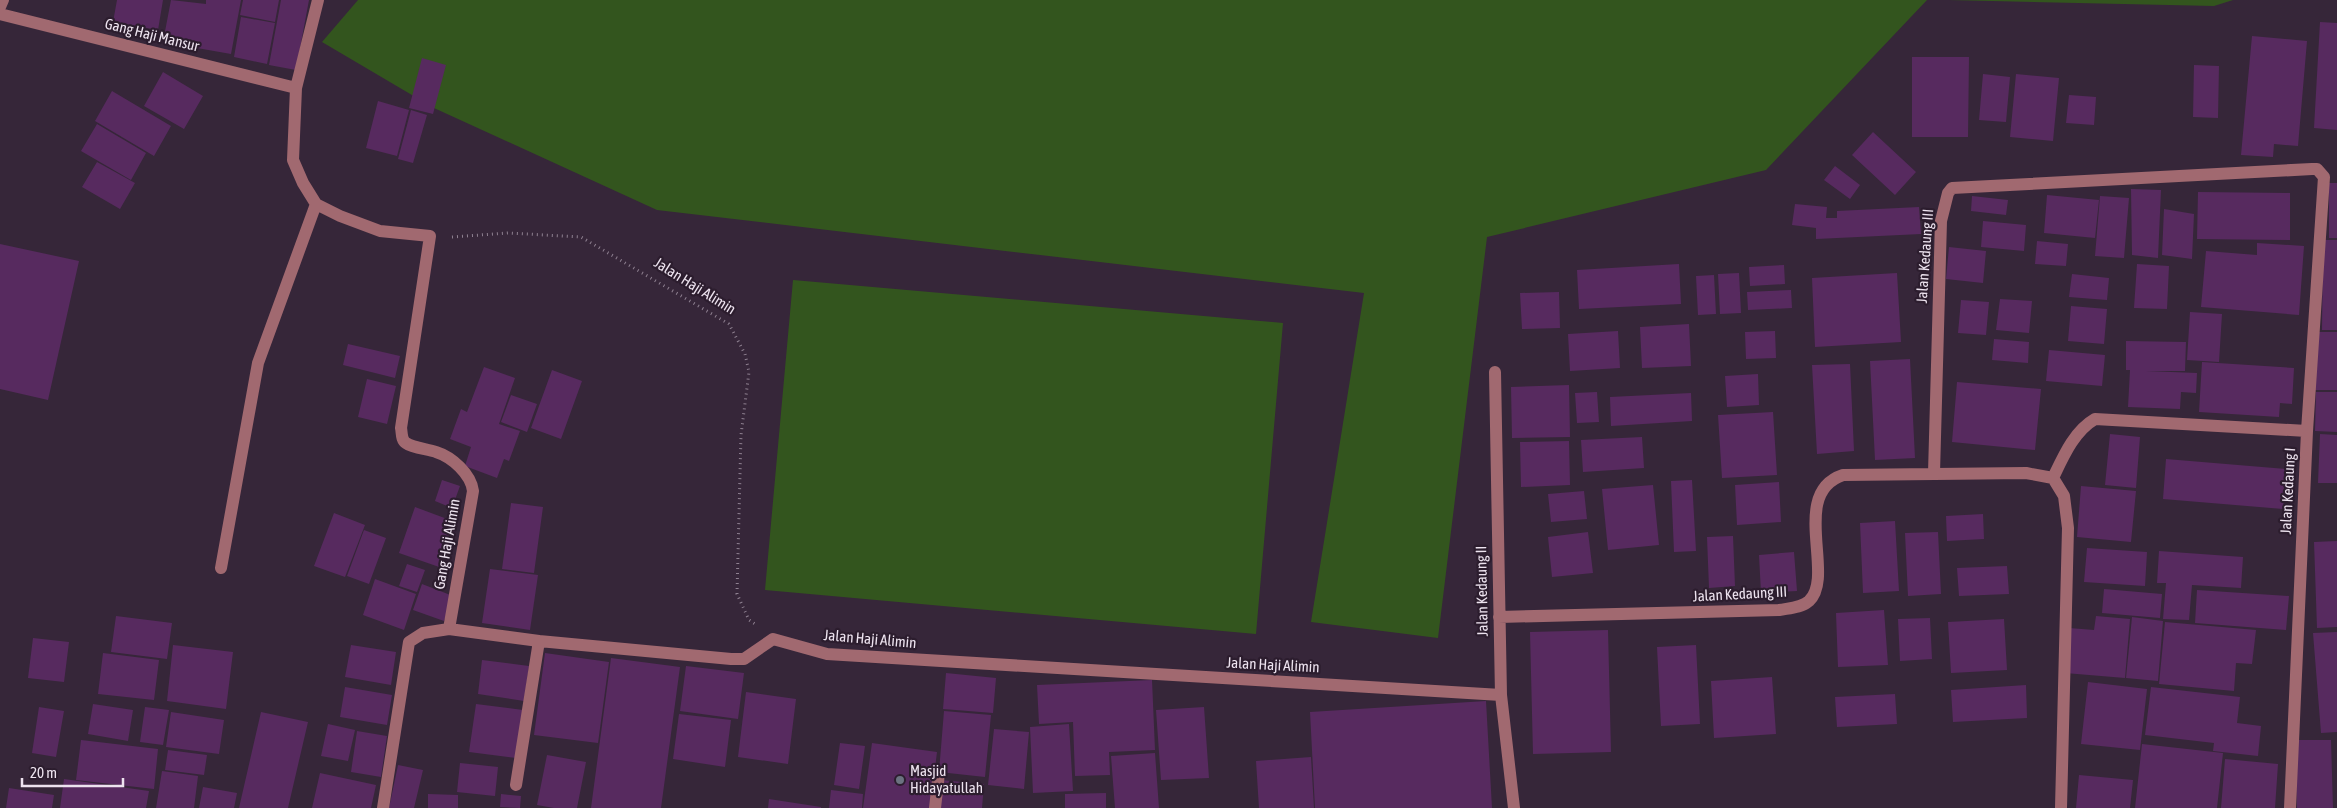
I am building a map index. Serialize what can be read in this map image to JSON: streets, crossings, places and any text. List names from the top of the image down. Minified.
{"streets":{"street":["Gang Haji Mansur","Jalan Kedaung III","Jalan Haji Alimin","Jalan Kedaung I","Gang Haji Alimin","Jalan Kedaung II"]},"crossings":[["Jalan Kedaung III","Jalan Kedaung I"],["Jalan Kedaung III","Jalan Kedaung II"],["Jalan Haji Alimin","Gang Haji Alimin"],["Jalan Haji Alimin","Jalan Kedaung II"]],"places":["Masjid Hidayatullah"],"scale_bar":"20 m"}
